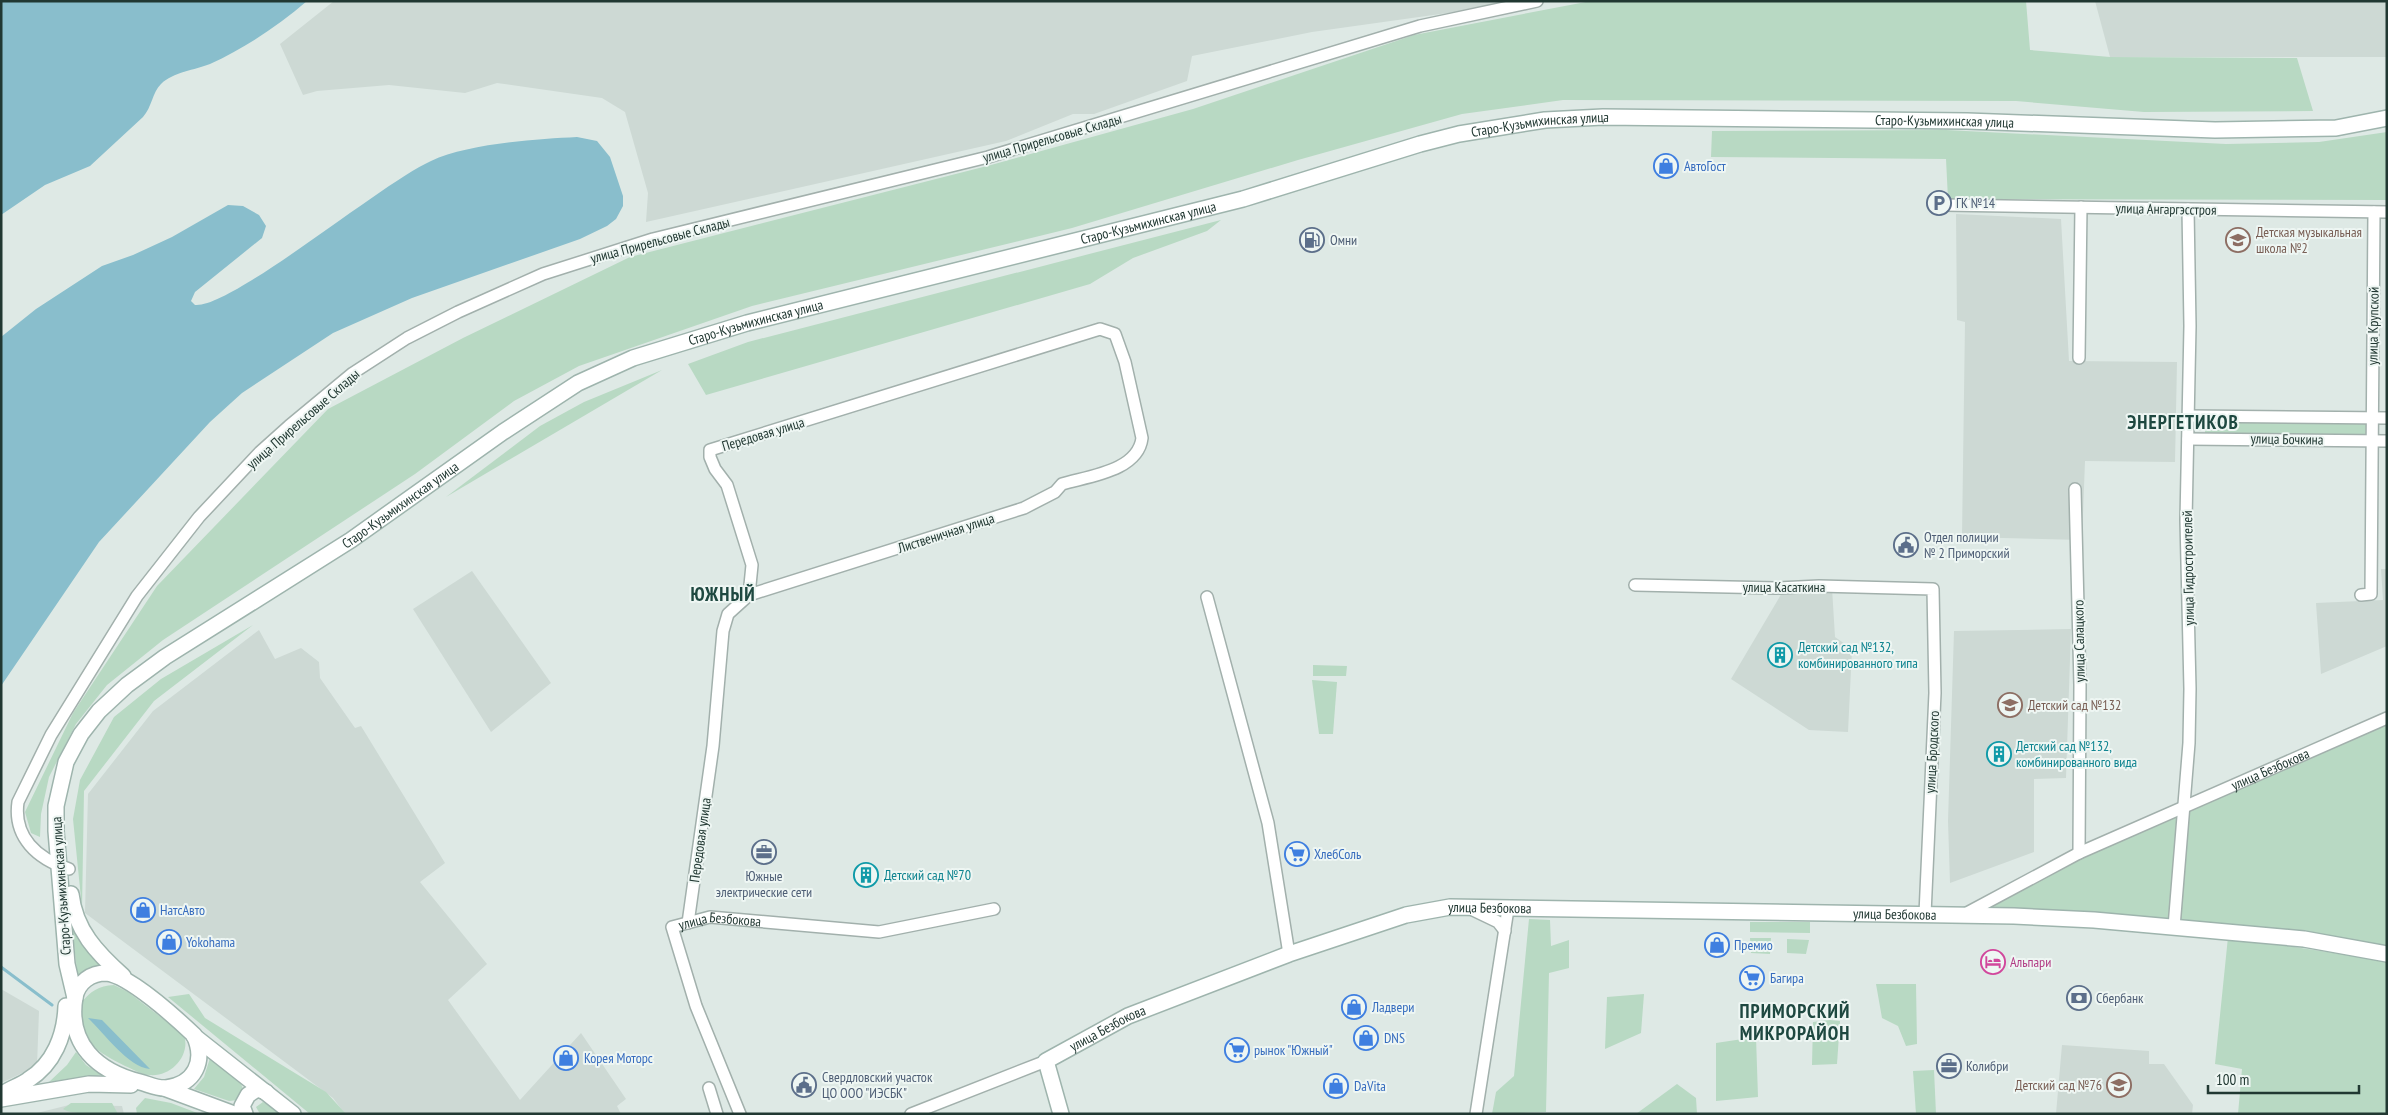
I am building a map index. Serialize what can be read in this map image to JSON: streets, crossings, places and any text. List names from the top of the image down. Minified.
{"streets":{"main road":["Старо-Кузьмихинская улица","улица Безбокова"],"street":["улица Прирельсовые Склады","улица Ангаргэсстроя","улица Крупской","Передовая улица","улица Бочкина","Лиственичная улица","улица Гидростроителей","улица Касаткина","улица Салацкого","улица Бродского"]},"crossings":[["Старо-Кузьмихинская улица","улица Прирельсовые Склады"],["улица Ангаргэсстроя","улица Крупской"],["улица Ангаргэсстроя","улица Гидростроителей"],["улица Крупской","улица Бочкина"],["Передовая улица","Лиственичная улица"],["Передовая улица","улица Безбокова"],["улица Бочкина","улица Гидростроителей"],["улица Гидростроителей","улица Безбокова"],["улица Касаткина","улица Бродского"],["улица Салацкого","улица Безбокова"],["улица Бродского","улица Безбокова"]],"districts":["ЭНЕРГЕТИКОВ","ЮЖНЫЙ","ПРИМОРСКИЙ МИКРОРАЙОН"],"places":{"shop":["АвтоГост","НатсАвто","Yokohama","Премио","Ладвери","DNS","Корея Моторс","DaVita"],"parking":["ГК №14"],"fuel station":["Омни"],"school or university":["Детская музыкальная школа №2","Детский сад №132","Детский сад №76"],"public building":["Отдел полиции № 2 Приморский","Свердловский участок ЦО ООО \"ИЭСБК\""],"building":["Детский сад №132, комбинированного типа","Детский сад №132, комбинированного вида","Детский сад №70"],"office":["Южные электрические сети","Колибри"],"supermarket":["ХлебСоль","Багира","рынок \"Южный\""],"hotel":["Альпари"],"bank":["Сбербанк"]},"scale_bar":"100 m"}
